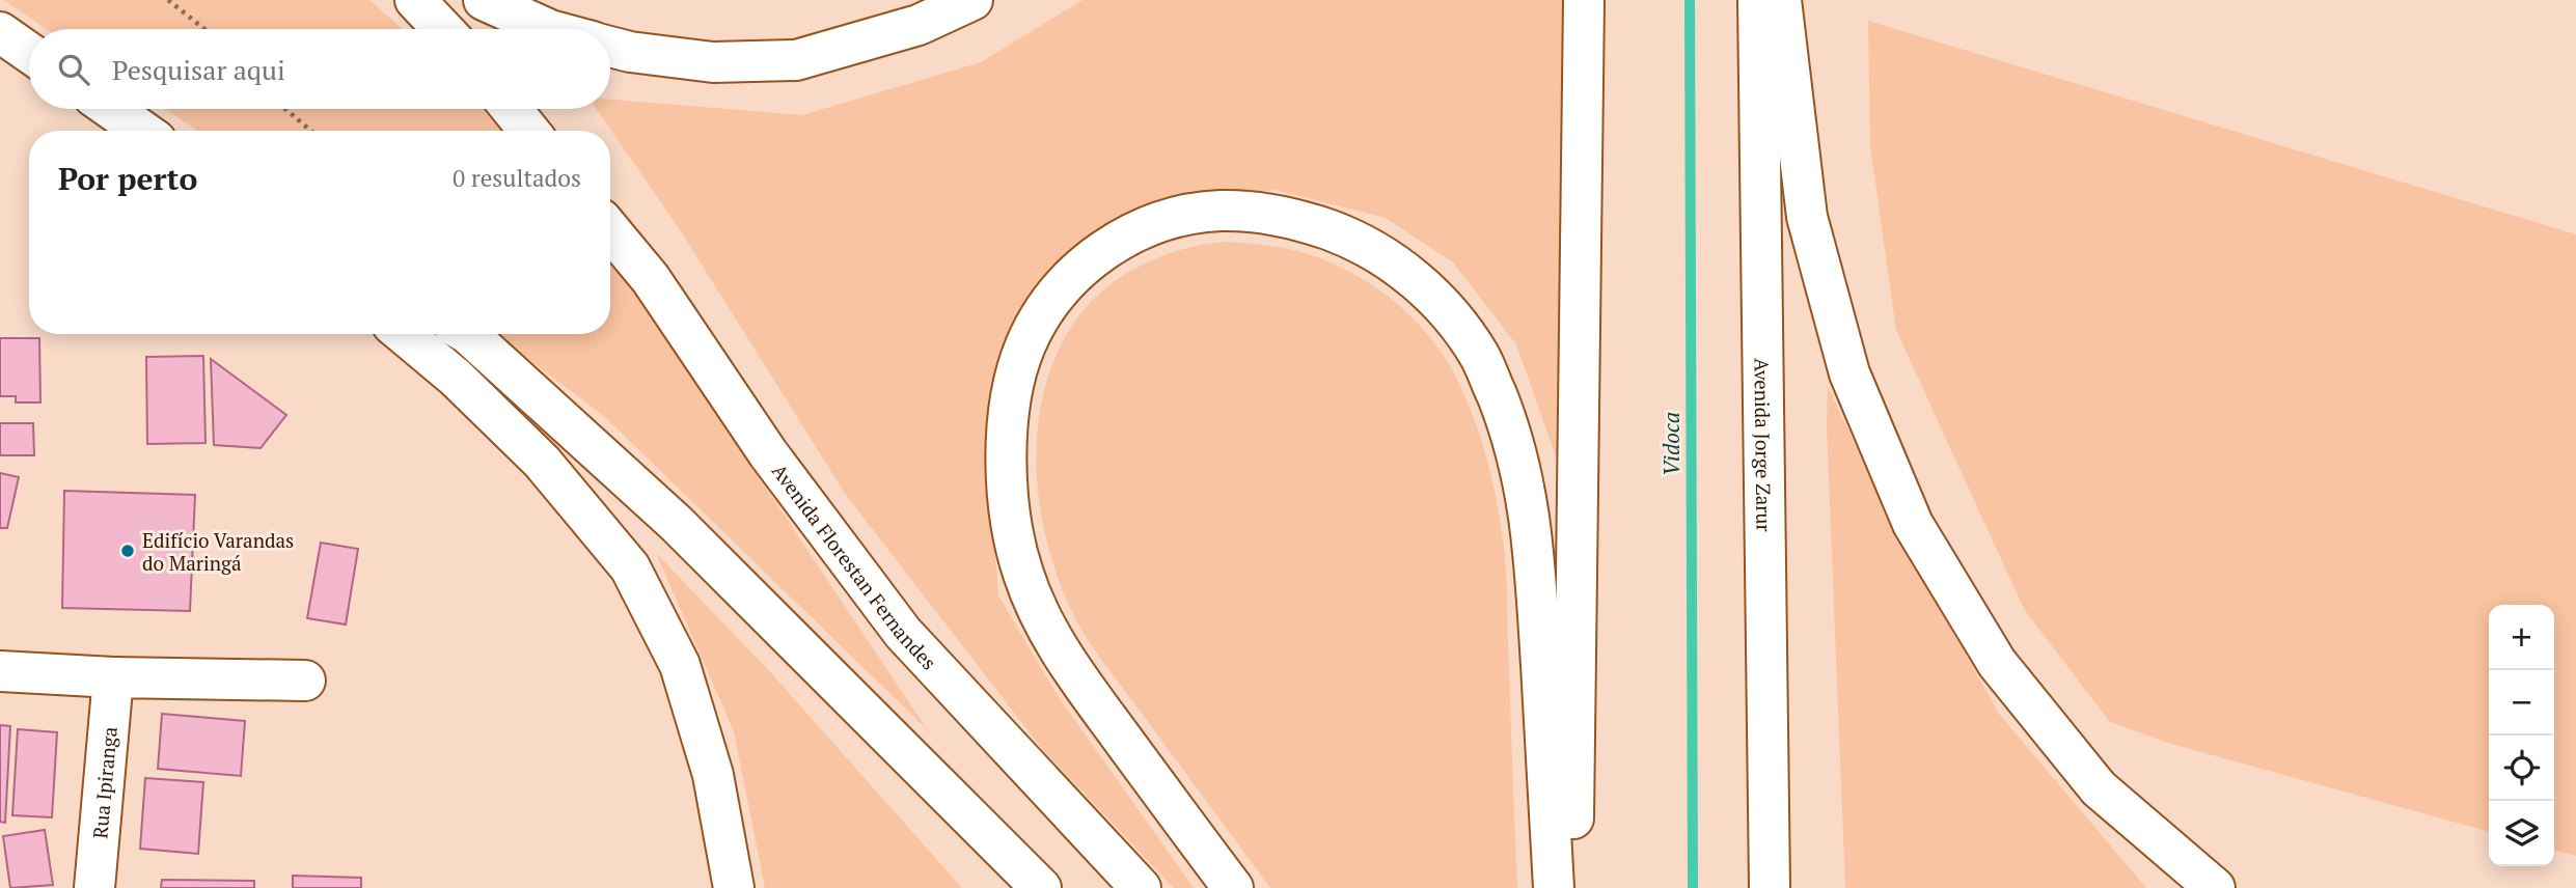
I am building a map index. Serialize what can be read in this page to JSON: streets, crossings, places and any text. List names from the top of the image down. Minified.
{"streets":{"main road":["Avenida Jorge Zarur","Avenida Florestan Fernandes","Rua Ipiranga"]},"water":["Vidoca"],"places":["Edifício Varandas do Maringá"],"page":{"search":"Pesquisar aqui","heading":["Por perto","0 resultados"],"map_buttons":["+","−"]}}
